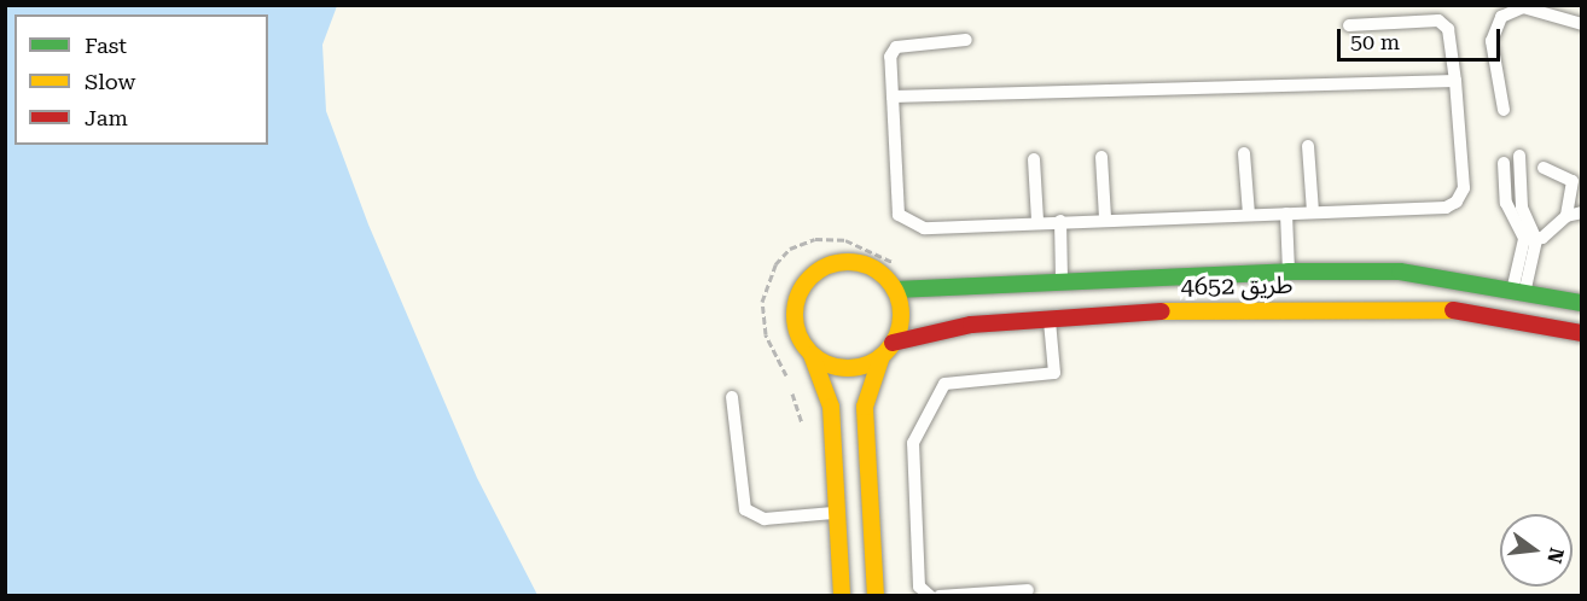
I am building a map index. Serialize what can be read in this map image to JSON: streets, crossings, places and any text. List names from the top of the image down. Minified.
{"streets":{"street":["طريق 4652"]},"legend":["Fast","Slow","Jam"],"scale_bar":"50 m","north":"right"}
